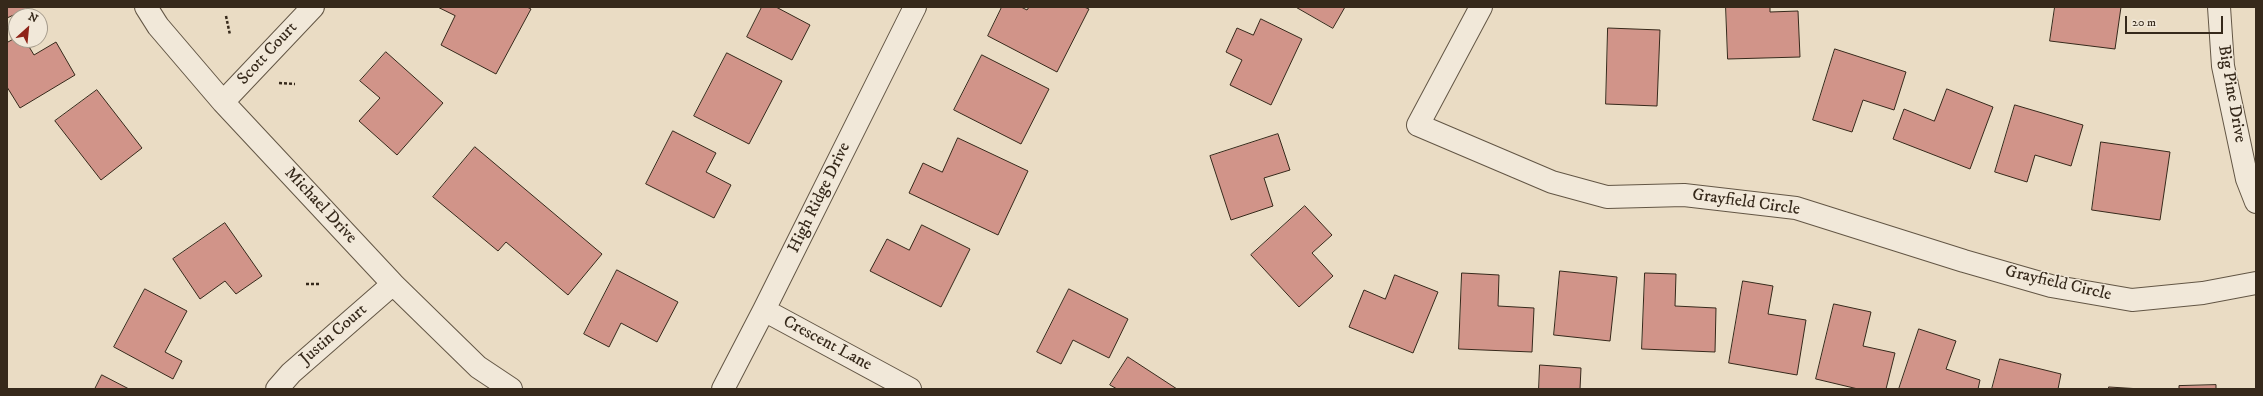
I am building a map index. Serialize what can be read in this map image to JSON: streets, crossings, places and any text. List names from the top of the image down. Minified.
{"streets":{"street":["Scott Court","Big Pine Drive","High Ridge Drive","Grayfield Circle","Michael Drive","Justin Court","Crescent Lane"]},"crossings":[["Scott Court","Michael Drive"],["High Ridge Drive","Crescent Lane"],["Michael Drive","Justin Court"]],"scale_bar":"20 m","north":"top right"}
